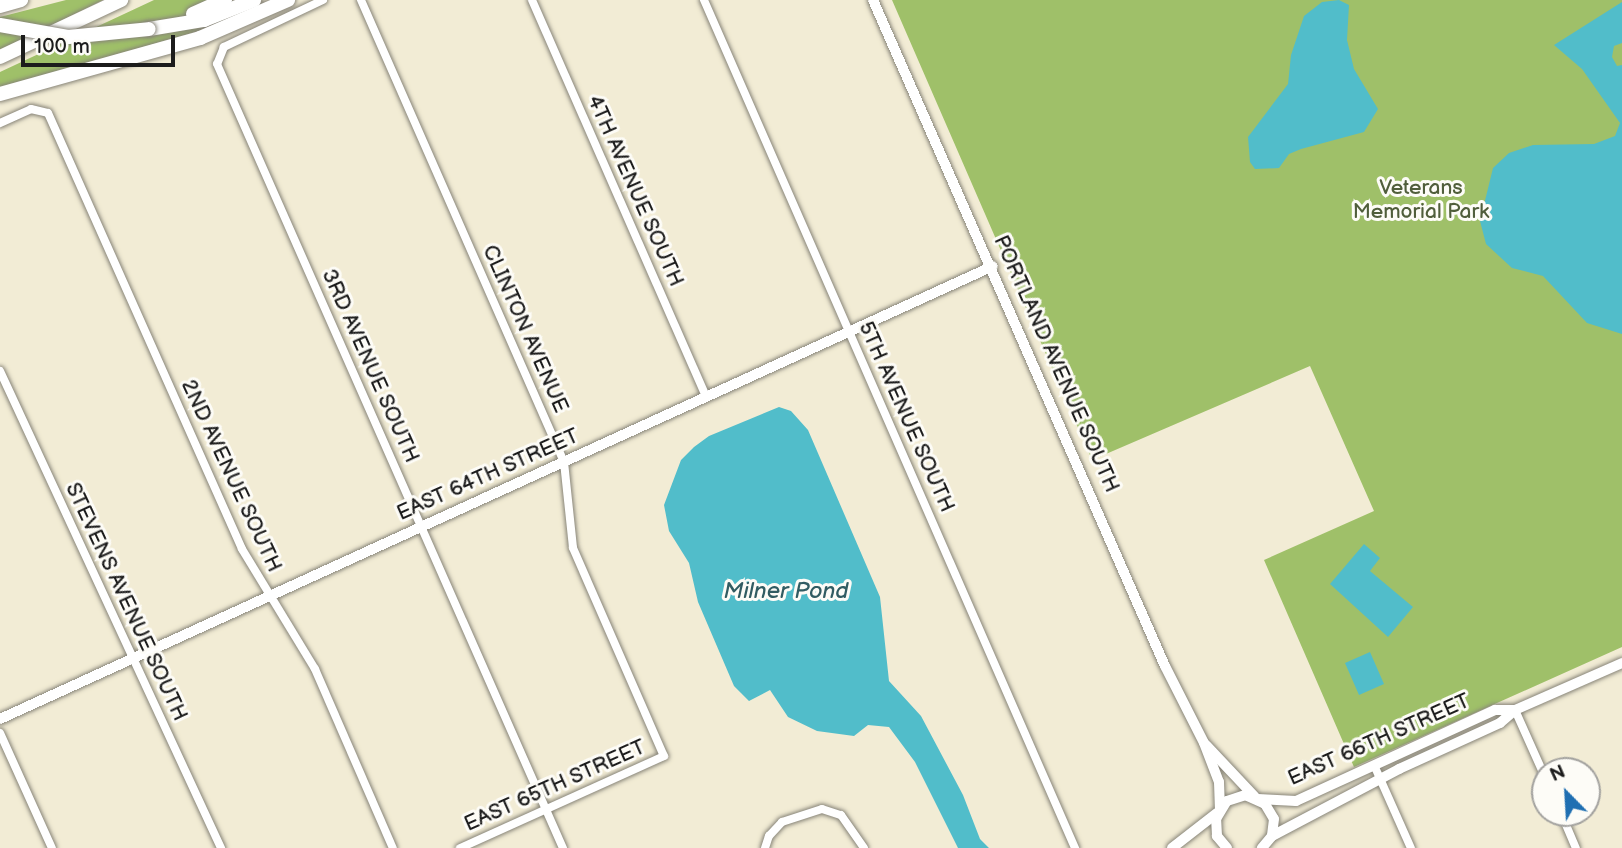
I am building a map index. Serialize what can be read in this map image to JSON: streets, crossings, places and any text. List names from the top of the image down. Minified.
{"streets":{"main road":["PORTLAND AVENUE SOUTH","EAST 66TH STREET"],"street":["4TH AVENUE SOUTH","CLINTON AVENUE","3RD AVENUE SOUTH","5TH AVENUE SOUTH","EAST 64TH STREET","2ND AVENUE SOUTH","STEVENS AVENUE SOUTH","EAST 65TH STREET"]},"crossings":[["4TH AVENUE SOUTH","EAST 64TH STREET"],["CLINTON AVENUE","EAST 64TH STREET"],["CLINTON AVENUE","EAST 65TH STREET"],["PORTLAND AVENUE SOUTH","EAST 64TH STREET"],["PORTLAND AVENUE SOUTH","EAST 66TH STREET"],["3RD AVENUE SOUTH","EAST 64TH STREET"],["3RD AVENUE SOUTH","EAST 65TH STREET"],["5TH AVENUE SOUTH","EAST 64TH STREET"],["EAST 64TH STREET","2ND AVENUE SOUTH"],["EAST 64TH STREET","STEVENS AVENUE SOUTH"]],"water":["Milner Pond"],"parks":["Veterans Memorial Park"],"scale_bar":"100 m","north":"top left"}
